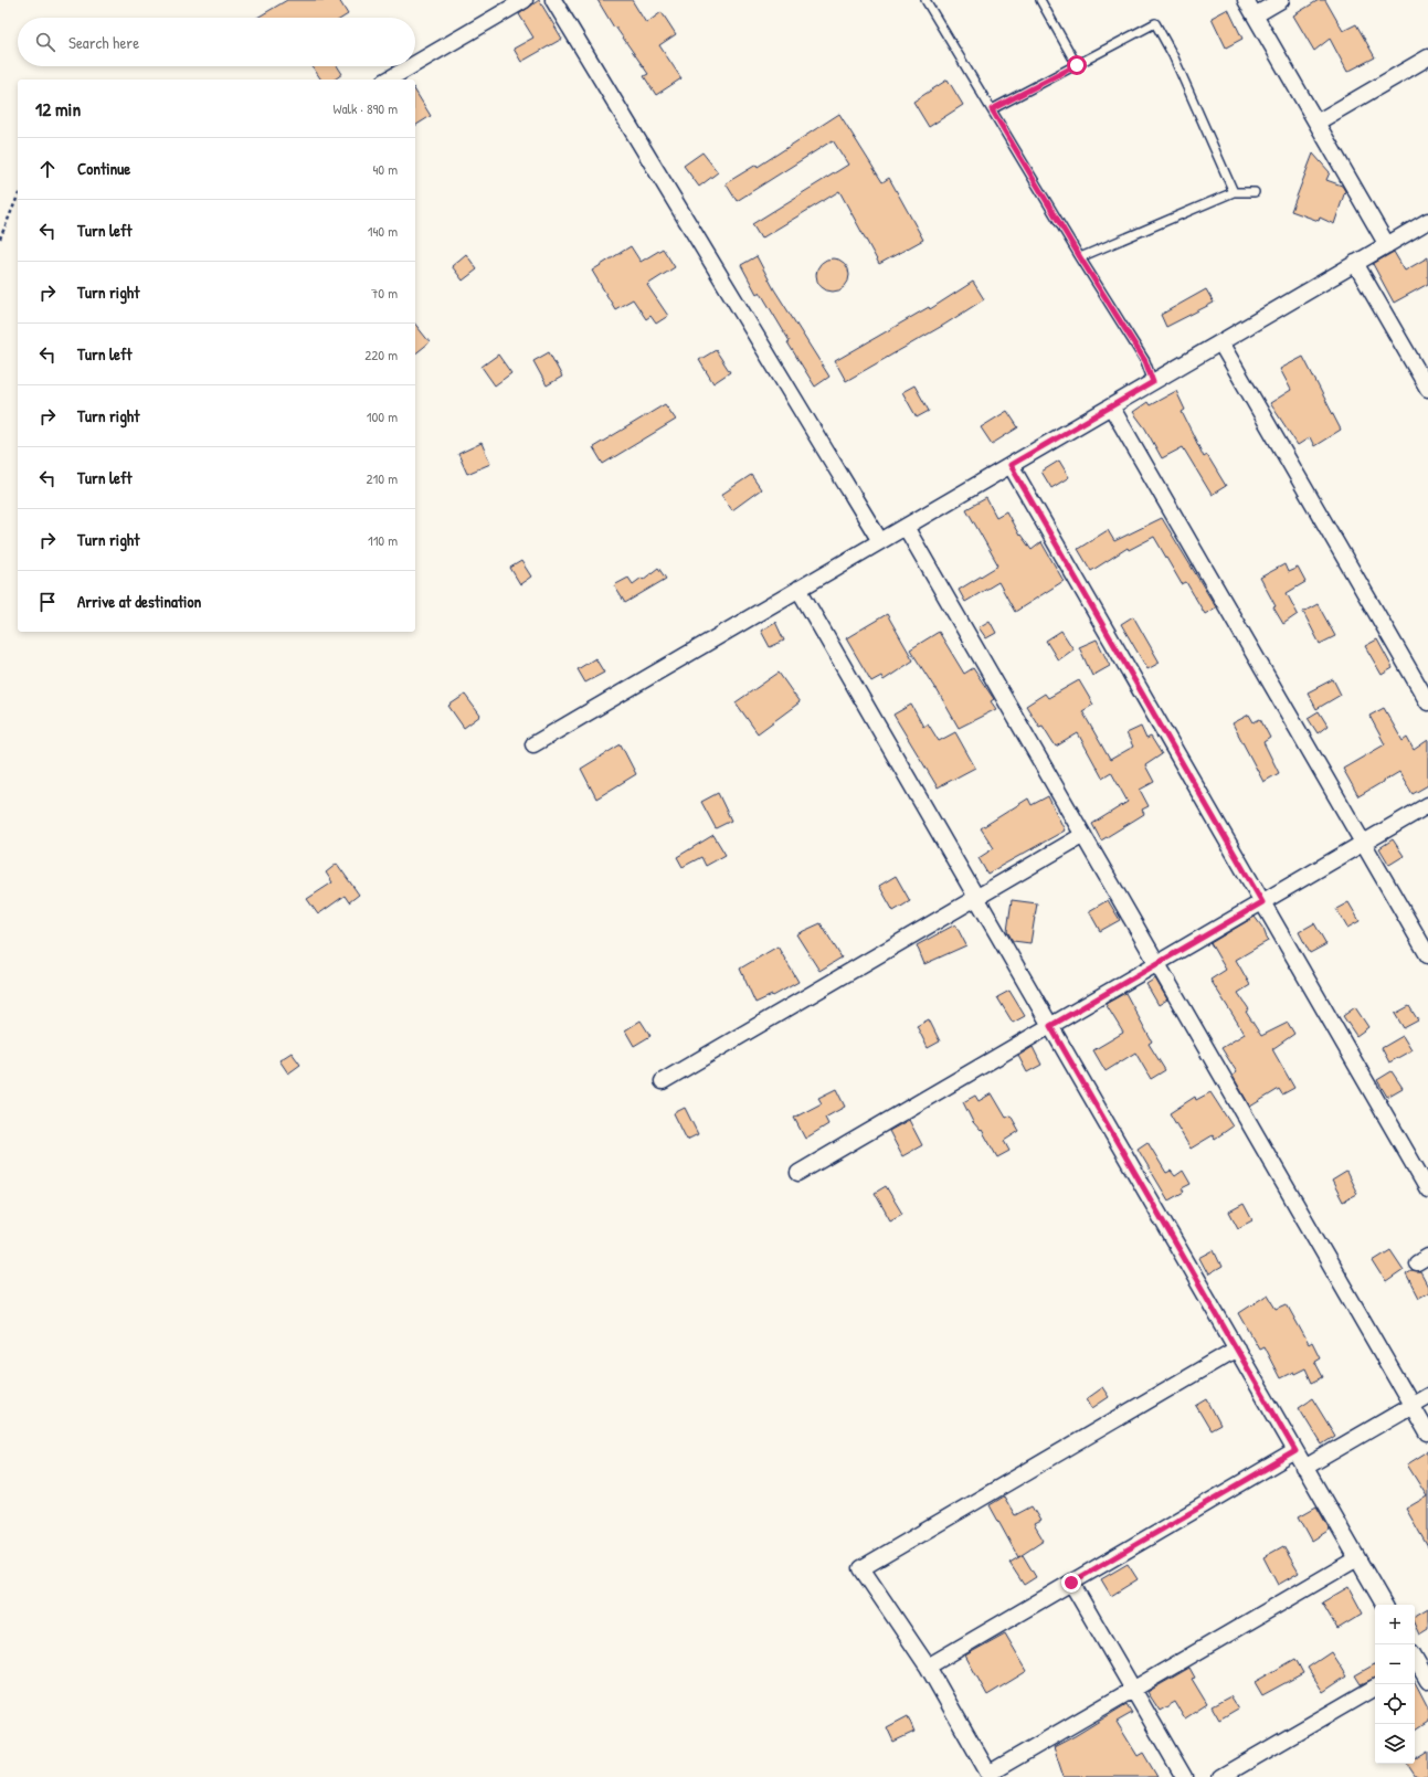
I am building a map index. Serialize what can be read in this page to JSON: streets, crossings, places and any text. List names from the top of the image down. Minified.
{"page":{"search":"Search here","heading":["12 min","Walk · 890 m"],"list":[["Continue","40 m"],["Turn left","140 m"],["Turn right","70 m"],["Turn left","220 m"],["Turn right","100 m"],["Turn left","210 m"],["Turn right","110 m"],"Arrive at destination"],"map_buttons":["+","−"]}}
